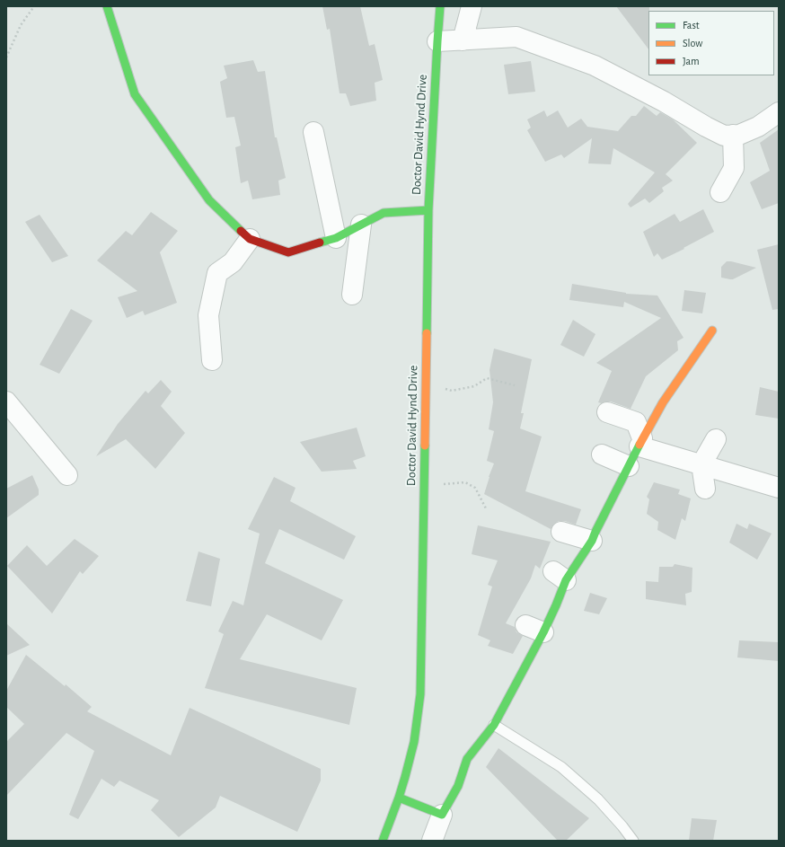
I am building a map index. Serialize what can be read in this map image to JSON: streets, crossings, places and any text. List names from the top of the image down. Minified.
{"streets":{"street":["Doctor David Hynd Drive"]},"legend":["Fast","Slow","Jam"]}
